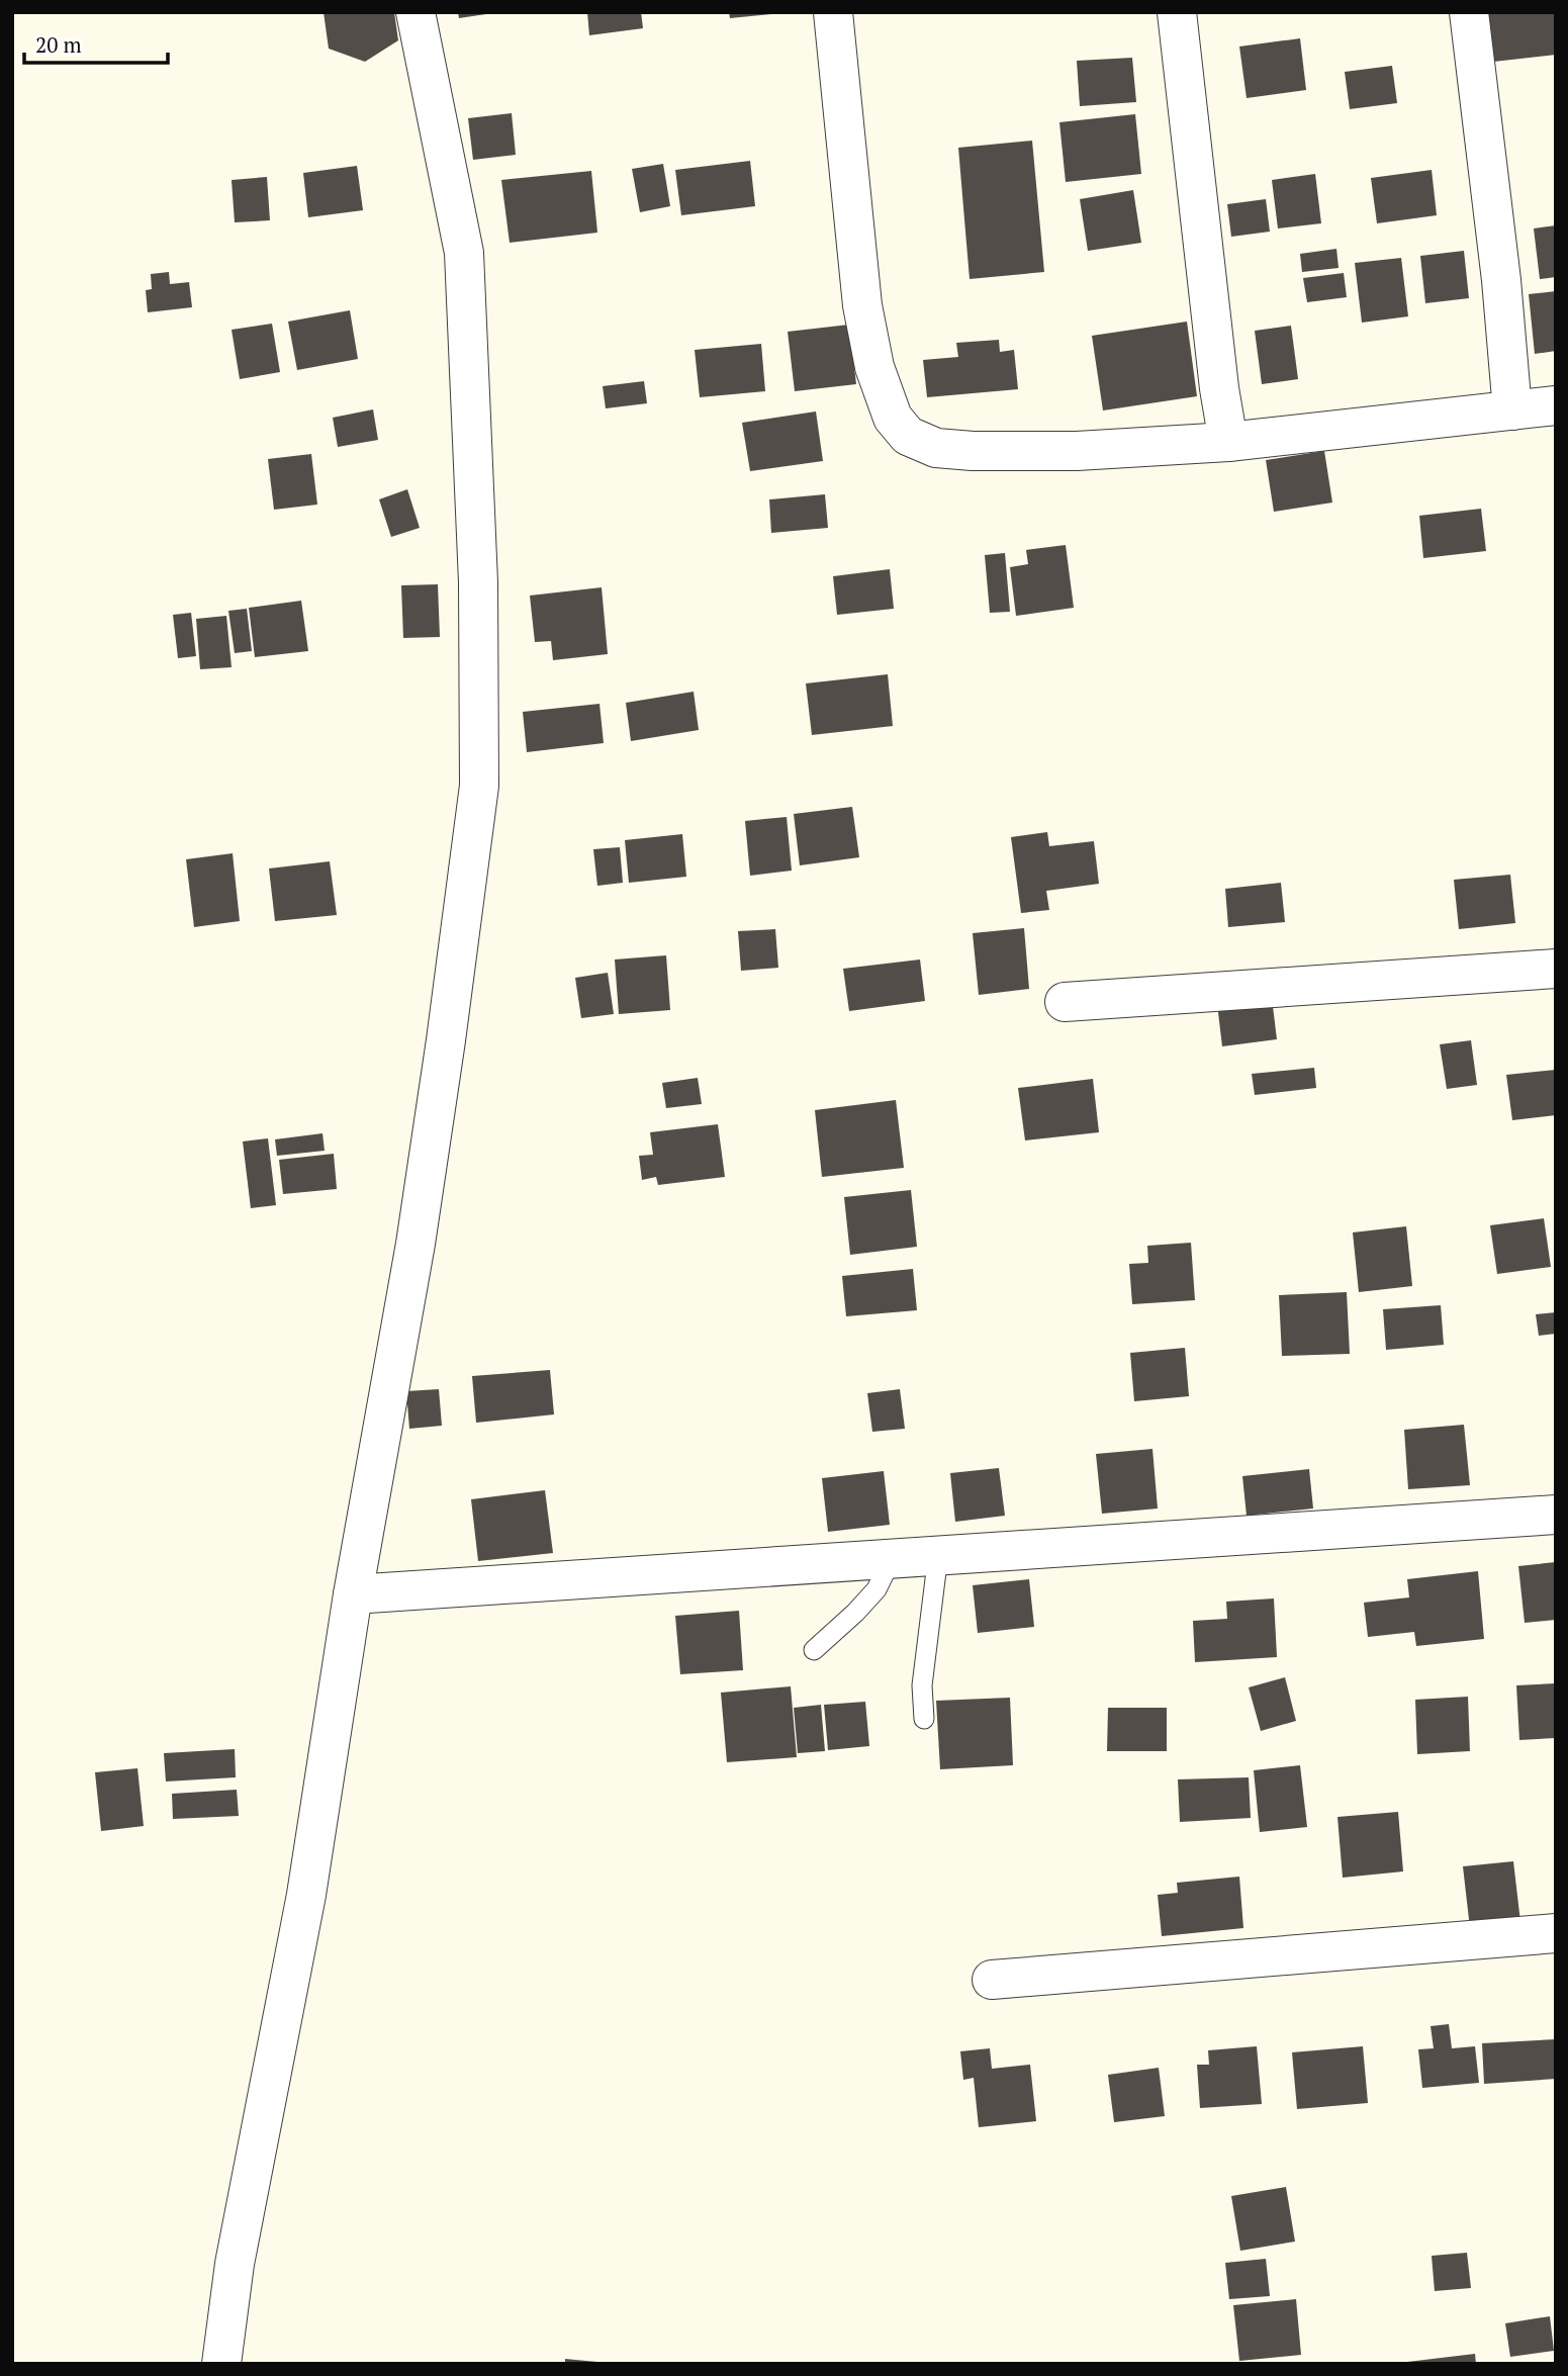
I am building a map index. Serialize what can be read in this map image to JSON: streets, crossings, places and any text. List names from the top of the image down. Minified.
{"scale_bar":"20 m"}
